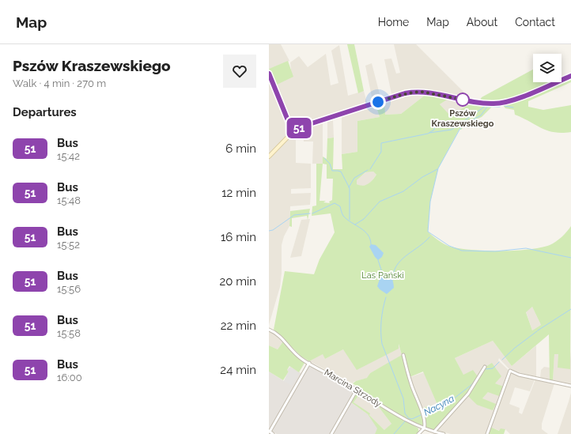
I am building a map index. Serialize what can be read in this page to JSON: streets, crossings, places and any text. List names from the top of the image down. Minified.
{"streets":{"street":["Marcina Strzody"]},"water":["Nacyna"],"parks":["Las Pański"],"places":["Pszów Kraszewskiego"],"lines":["bus line 51"],"page":{"header":"Map","nav":["Home","Map","About","Contact"],"heading":[["Pszów Kraszewskiego","Walk · 4 min · 270 m"],"Departures"],"on_map":"51","list":[{"mark":"51","name":"Bus","note":"15:42","value":"6 min"},{"mark":"51","name":"Bus","note":"15:48","value":"12 min"},{"mark":"51","name":"Bus","note":"15:52","value":"16 min"},{"mark":"51","name":"Bus","note":"15:56","value":"20 min"},{"mark":"51","name":"Bus","note":"15:58","value":"22 min"},{"mark":"51","name":"Bus","note":"16:00","value":"24 min"}]}}
